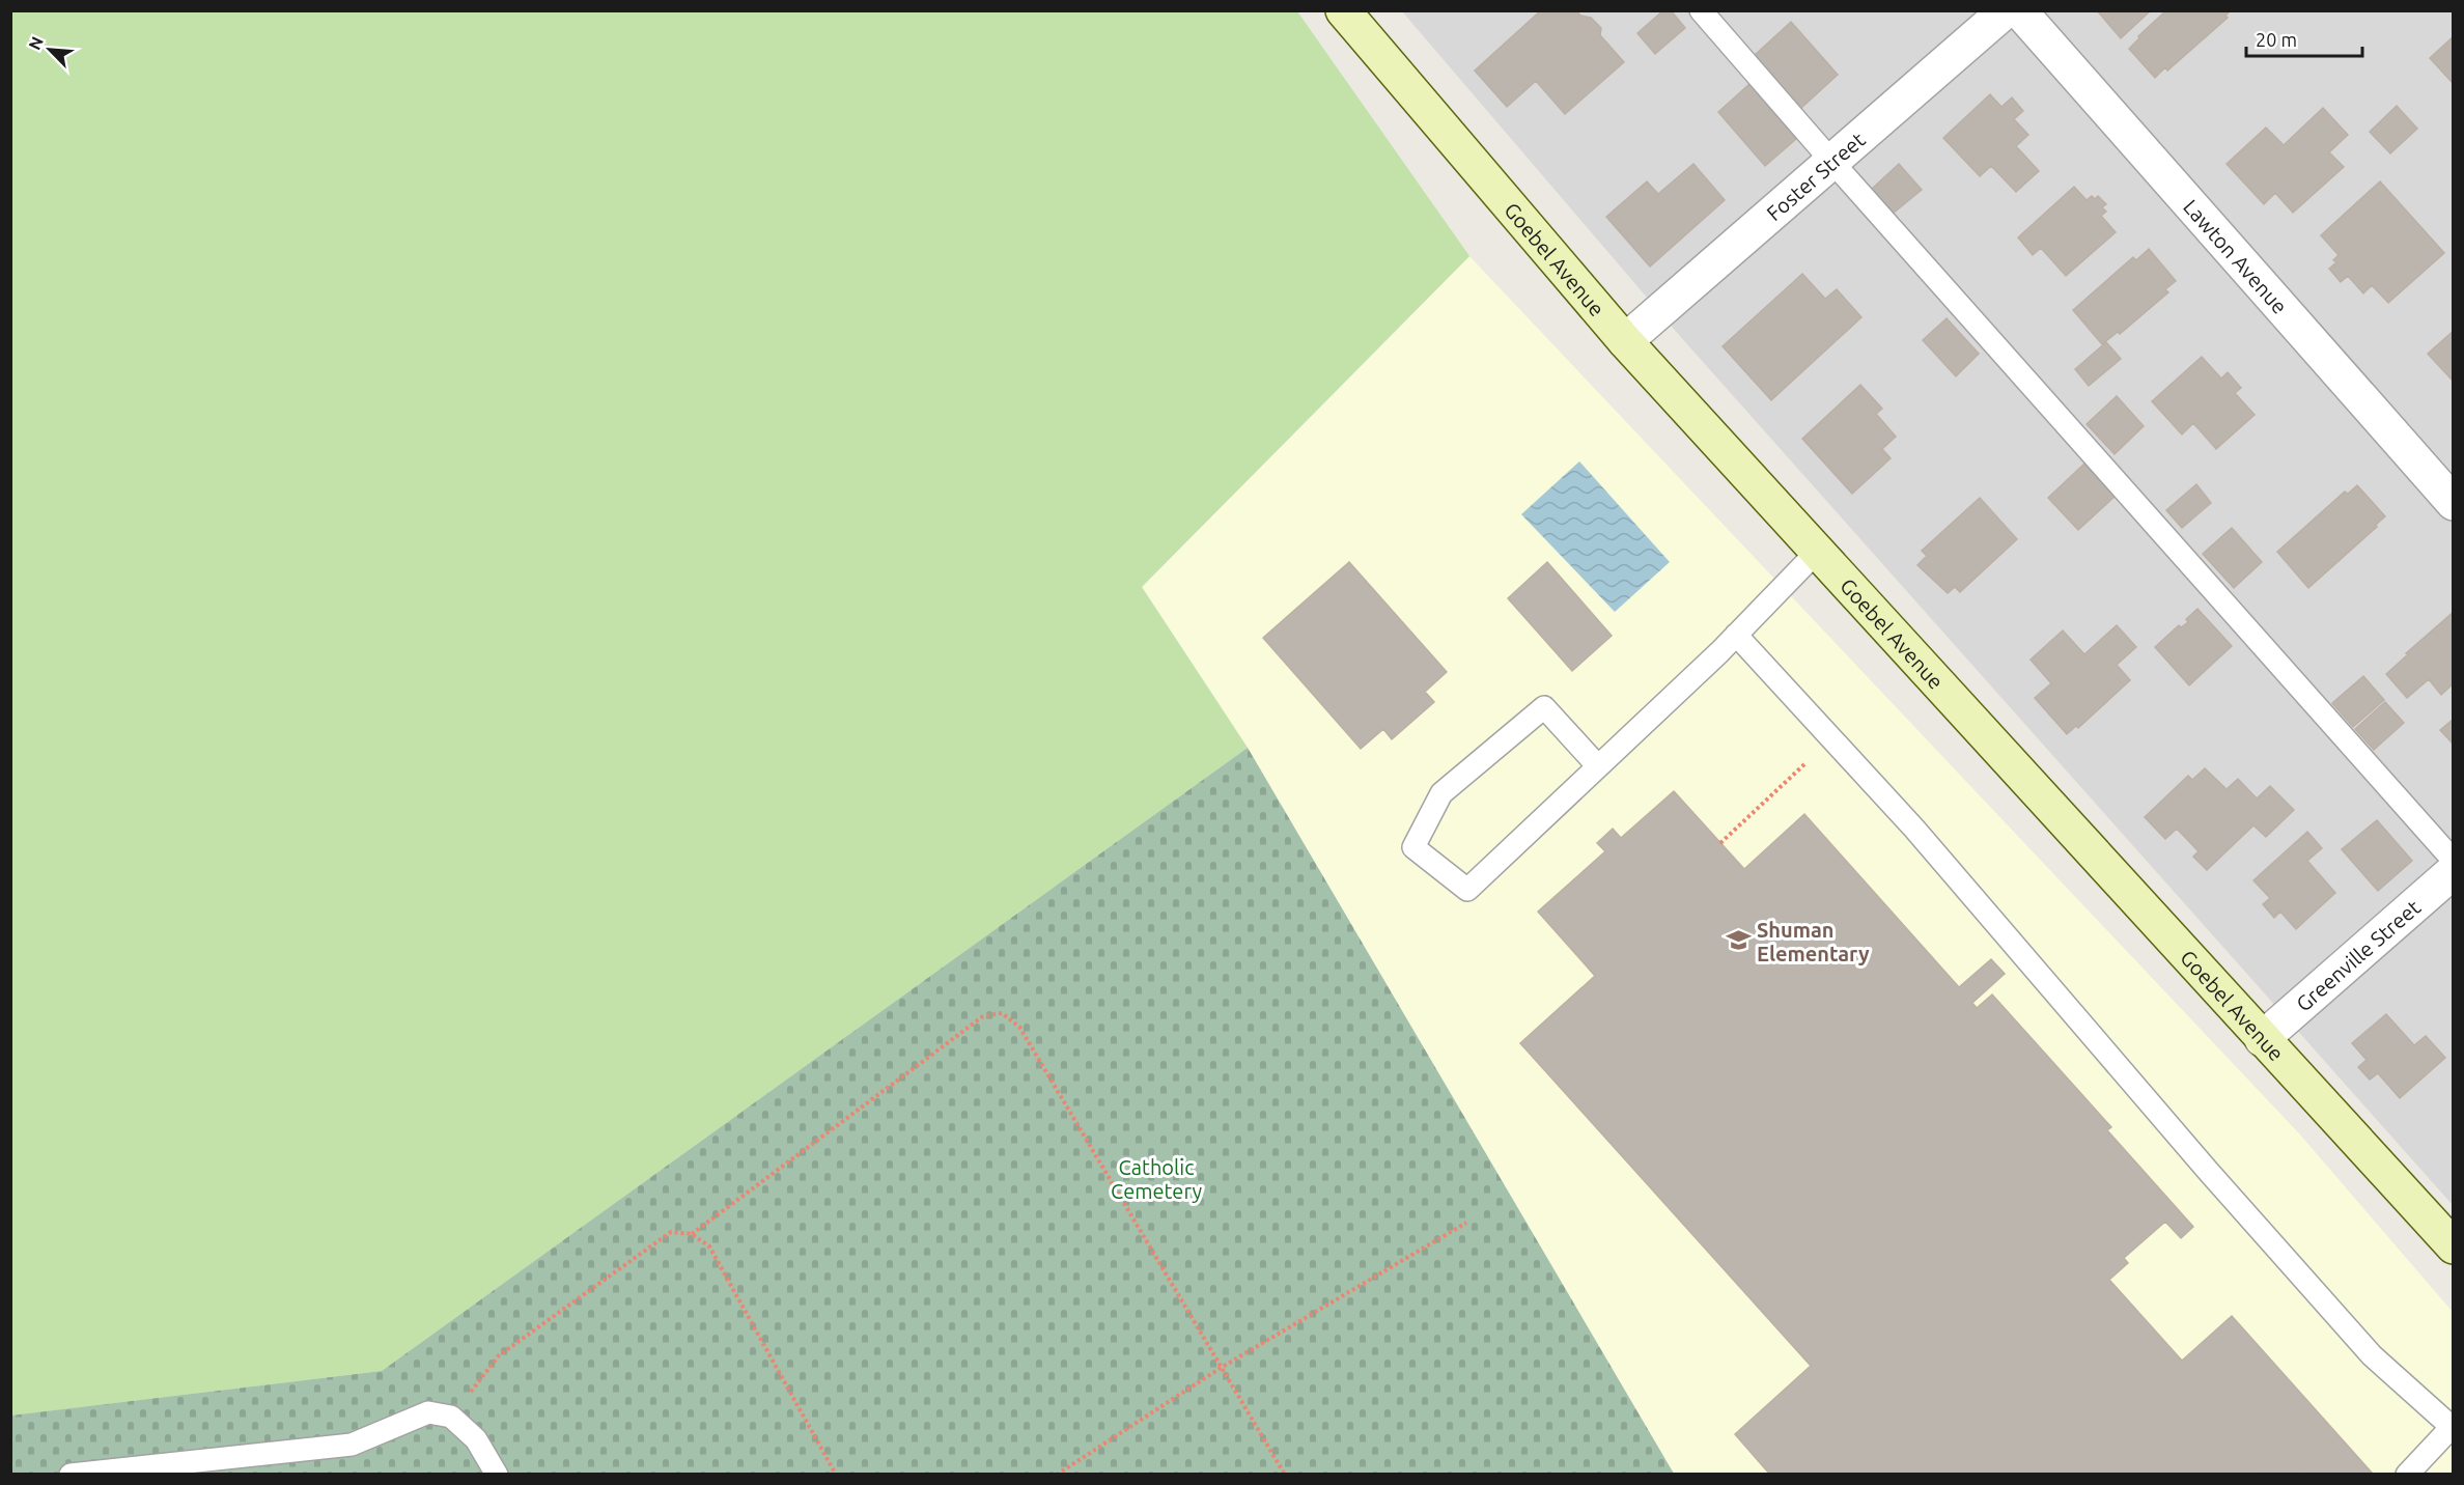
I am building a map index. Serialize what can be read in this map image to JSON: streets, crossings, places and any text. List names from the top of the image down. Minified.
{"streets":{"street":["Foster Street","Lawton Avenue","Goebel Avenue","Greenville Street"]},"crossings":[["Foster Street","Goebel Avenue"],["Goebel Avenue","Greenville Street"]],"parks":["Catholic Cemetery"],"places":{"school or university":["Shuman Elementary"]},"scale_bar":"20 m","north":"top left"}
